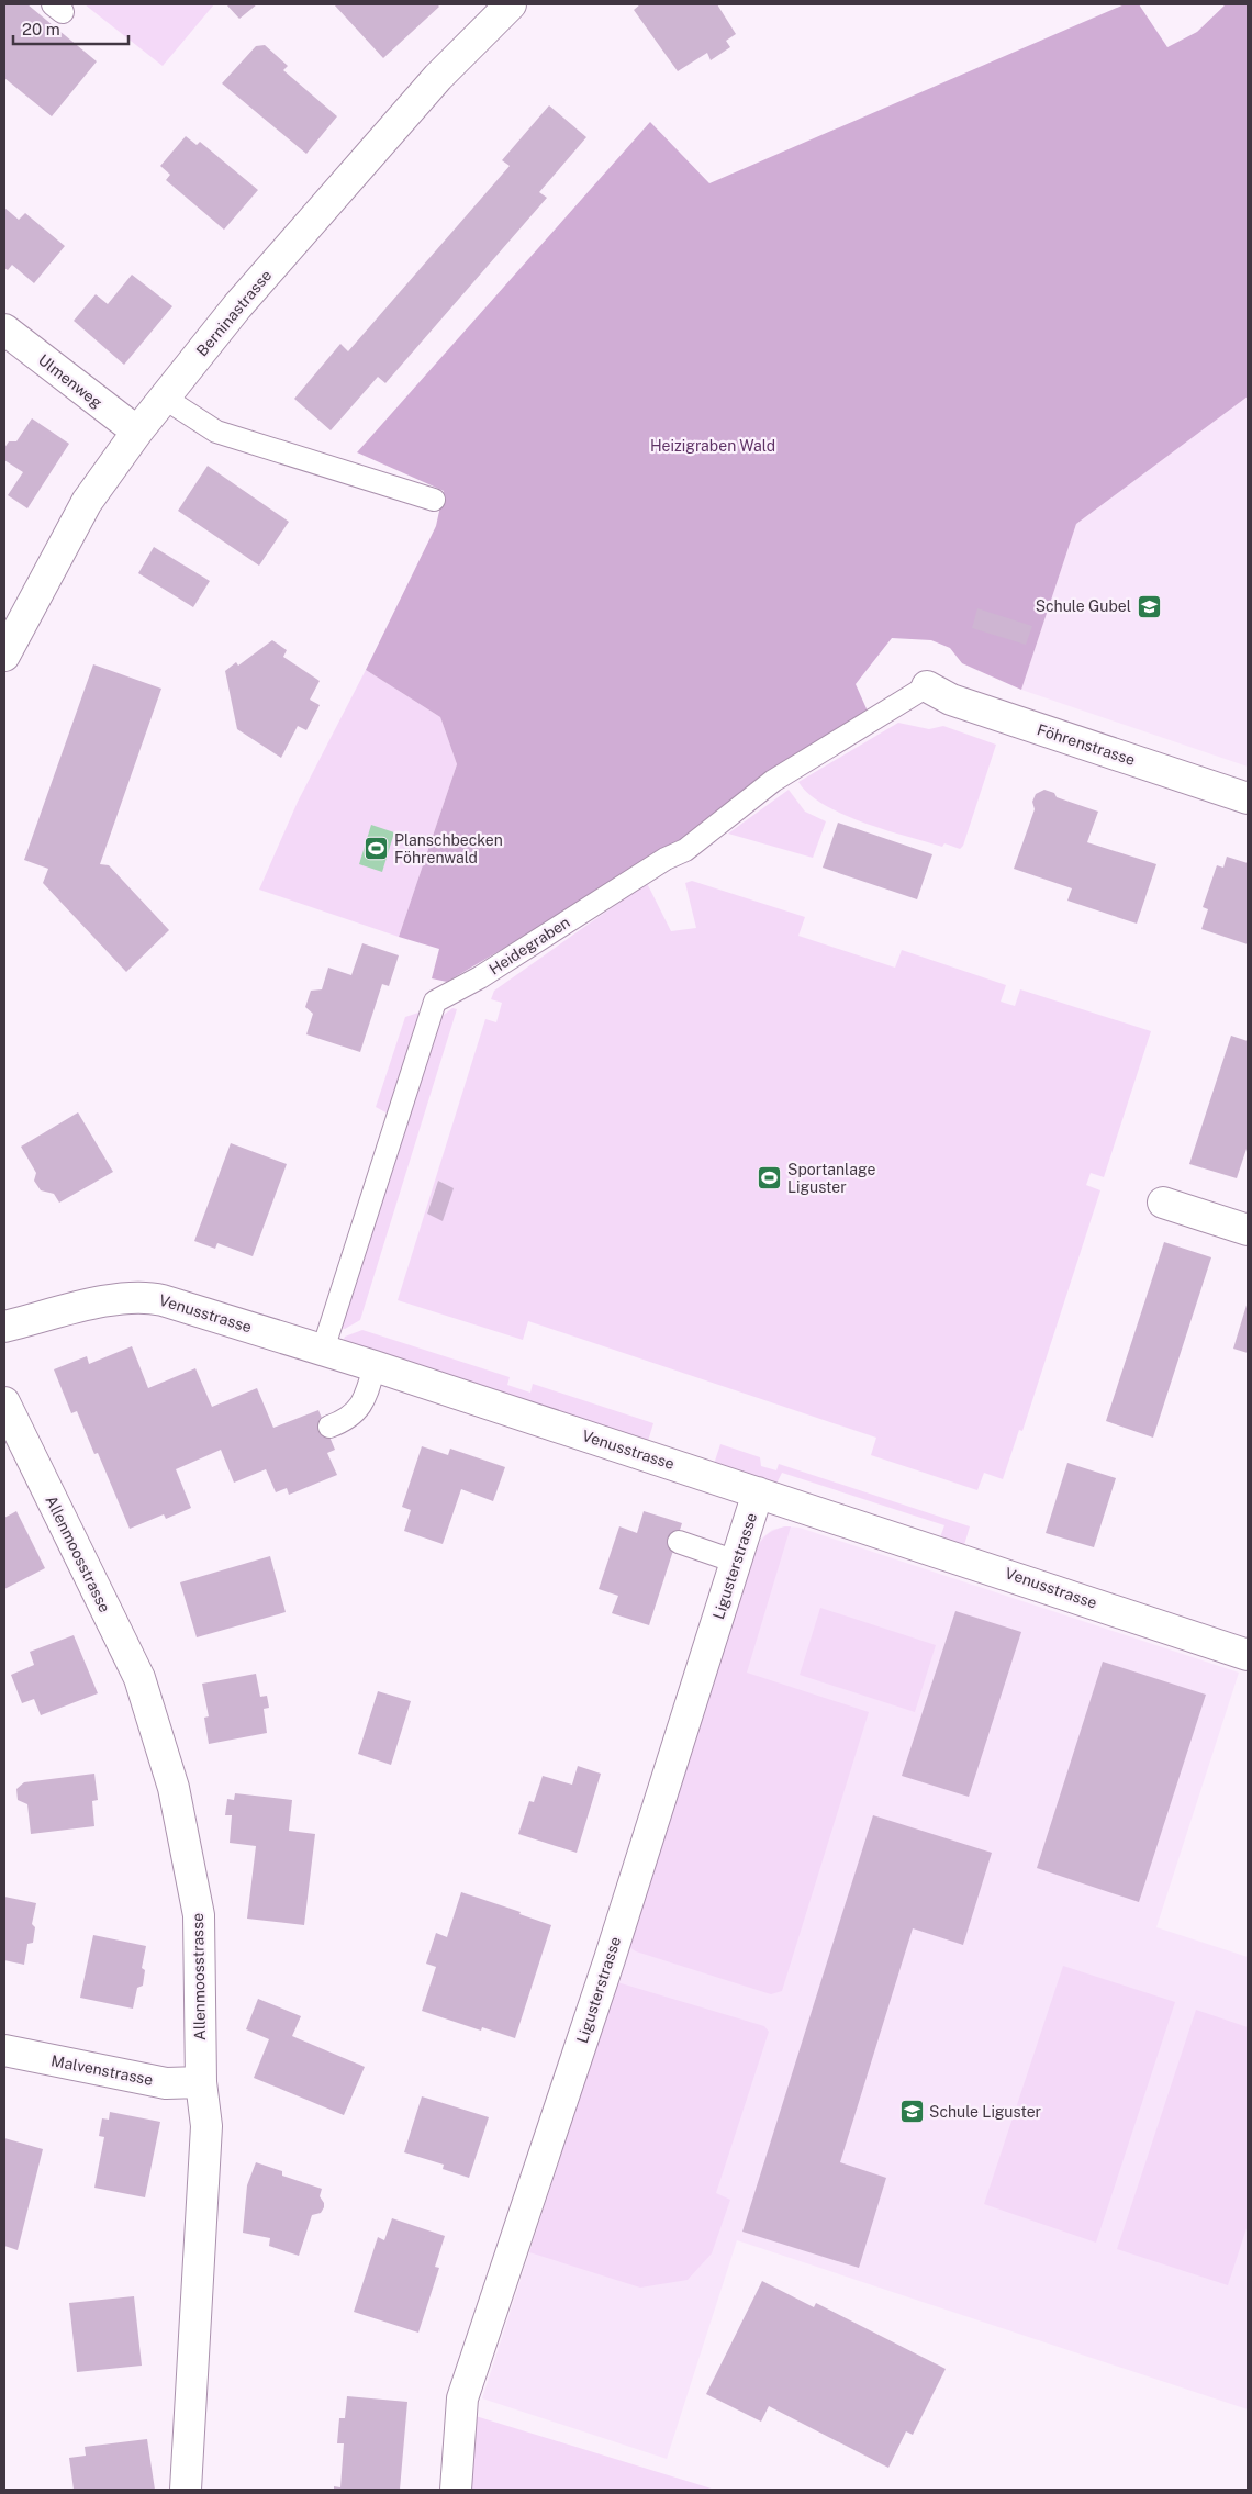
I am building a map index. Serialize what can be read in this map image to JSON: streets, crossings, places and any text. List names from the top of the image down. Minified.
{"streets":{"street":["Berninastrasse","Ulmenweg","Föhrenstrasse","Venusstrasse","Allenmoosstrasse","Ligusterstrasse","Malvenstrasse"],"lane":["Heidegraben"]},"crossings":[["Berninastrasse","Ulmenweg"],["Föhrenstrasse","Heidegraben"],["Heidegraben","Venusstrasse"],["Venusstrasse","Ligusterstrasse"],["Allenmoosstrasse","Malvenstrasse"]],"parks":["Heizigraben Wald"],"places":{"school or university":["Schule Gubel","Schule Liguster"],"sports":["Planschbecken Föhrenwald","Sportanlage Liguster"]},"scale_bar":"20 m"}
